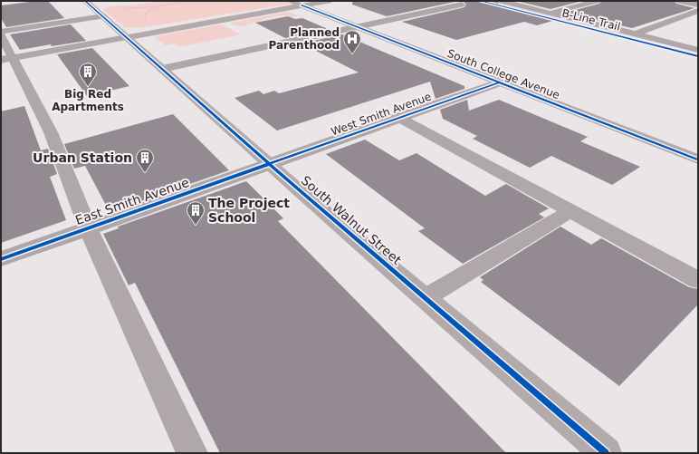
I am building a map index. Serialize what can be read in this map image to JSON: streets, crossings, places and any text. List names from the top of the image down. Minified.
{"streets":{"main road":["South College Avenue","South Walnut Street"],"street":["West Smith Avenue","East Smith Avenue"],"cycle path":["B-Line Trail"]},"crossings":[["South College Avenue","West Smith Avenue"],["West Smith Avenue","East Smith Avenue"],["West Smith Avenue","South Walnut Street"],["East Smith Avenue","South Walnut Street"]],"places":{"hospital":["Planned Parenthood"],"building":["Big Red Apartments","Urban Station","The Project School"]}}
